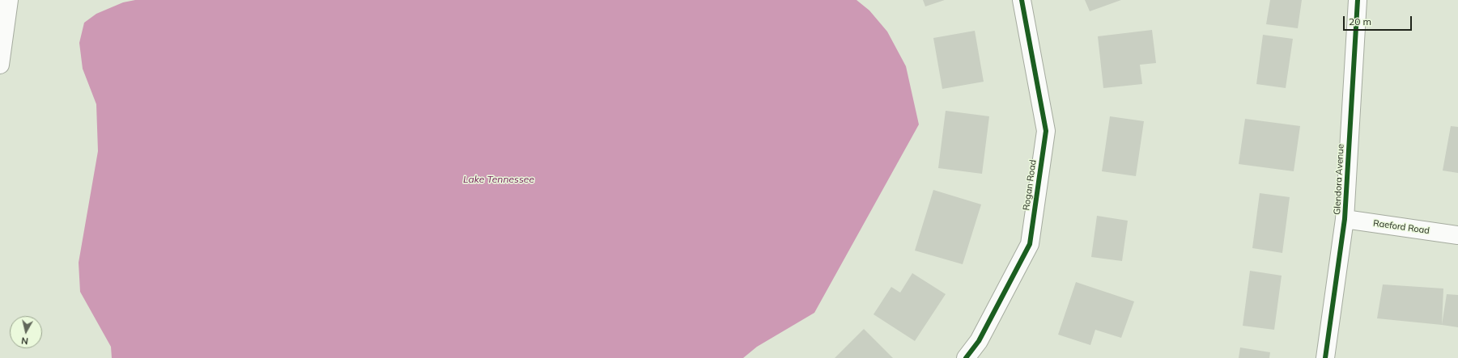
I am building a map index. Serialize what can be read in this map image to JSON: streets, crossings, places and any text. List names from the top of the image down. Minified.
{"streets":{"street":["Glendora Avenue","Rogan Road","Raeford Road"]},"crossings":[["Glendora Avenue","Raeford Road"]],"water":["Lake Tennessee"],"scale_bar":"20 m","north":"bottom"}
